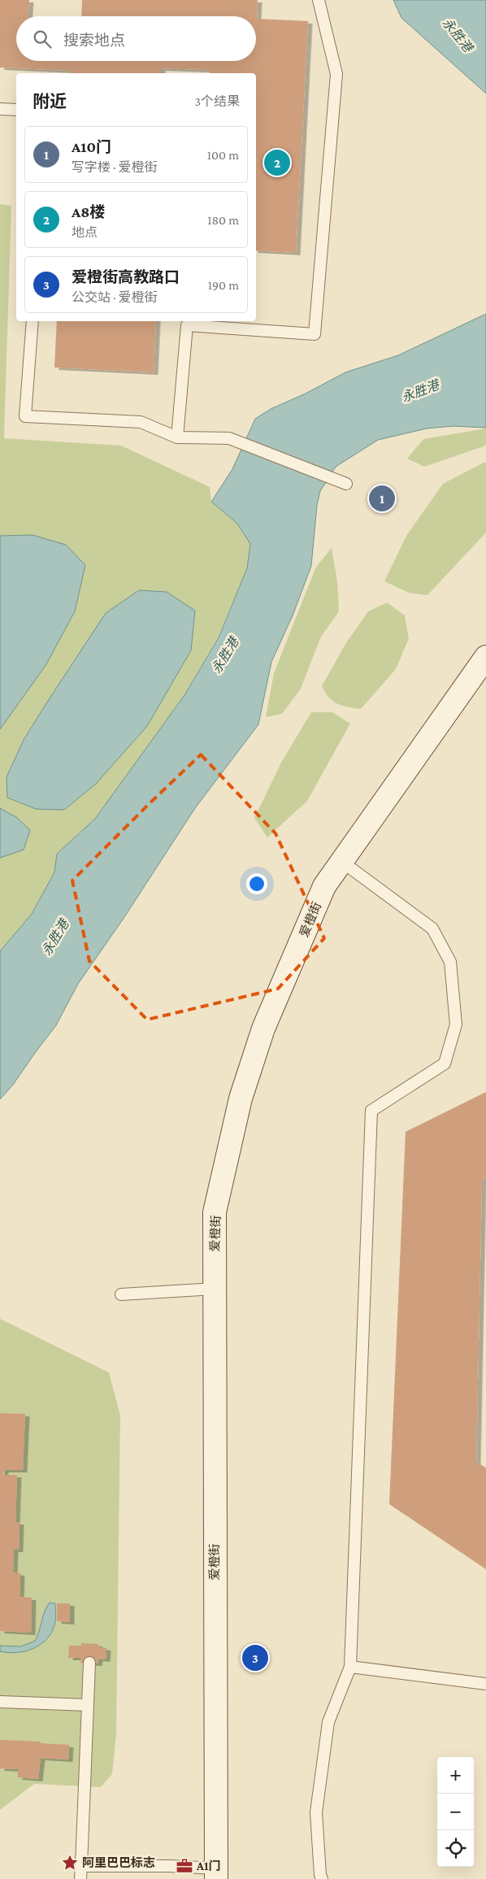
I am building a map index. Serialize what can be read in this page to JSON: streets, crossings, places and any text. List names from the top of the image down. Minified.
{"streets":{"street":["爱橙街"]},"water":["永胜港"],"places":{"place":["阿里巴巴标志"],"office":["A1门"]},"page":{"search":"搜索地点","heading":["附近","3个结果"],"list":[{"mark":"1","name":"A10门","note":"写字楼 · 爱橙街","value":"100 m"},{"mark":"2","name":"A8楼","note":"地点","value":"180 m"},{"mark":"3","name":"爱橙街高教路口","note":"公交站 · 爱橙街","value":"190 m"}],"pins":["2","1","3"],"map_buttons":["+","−"]}}
